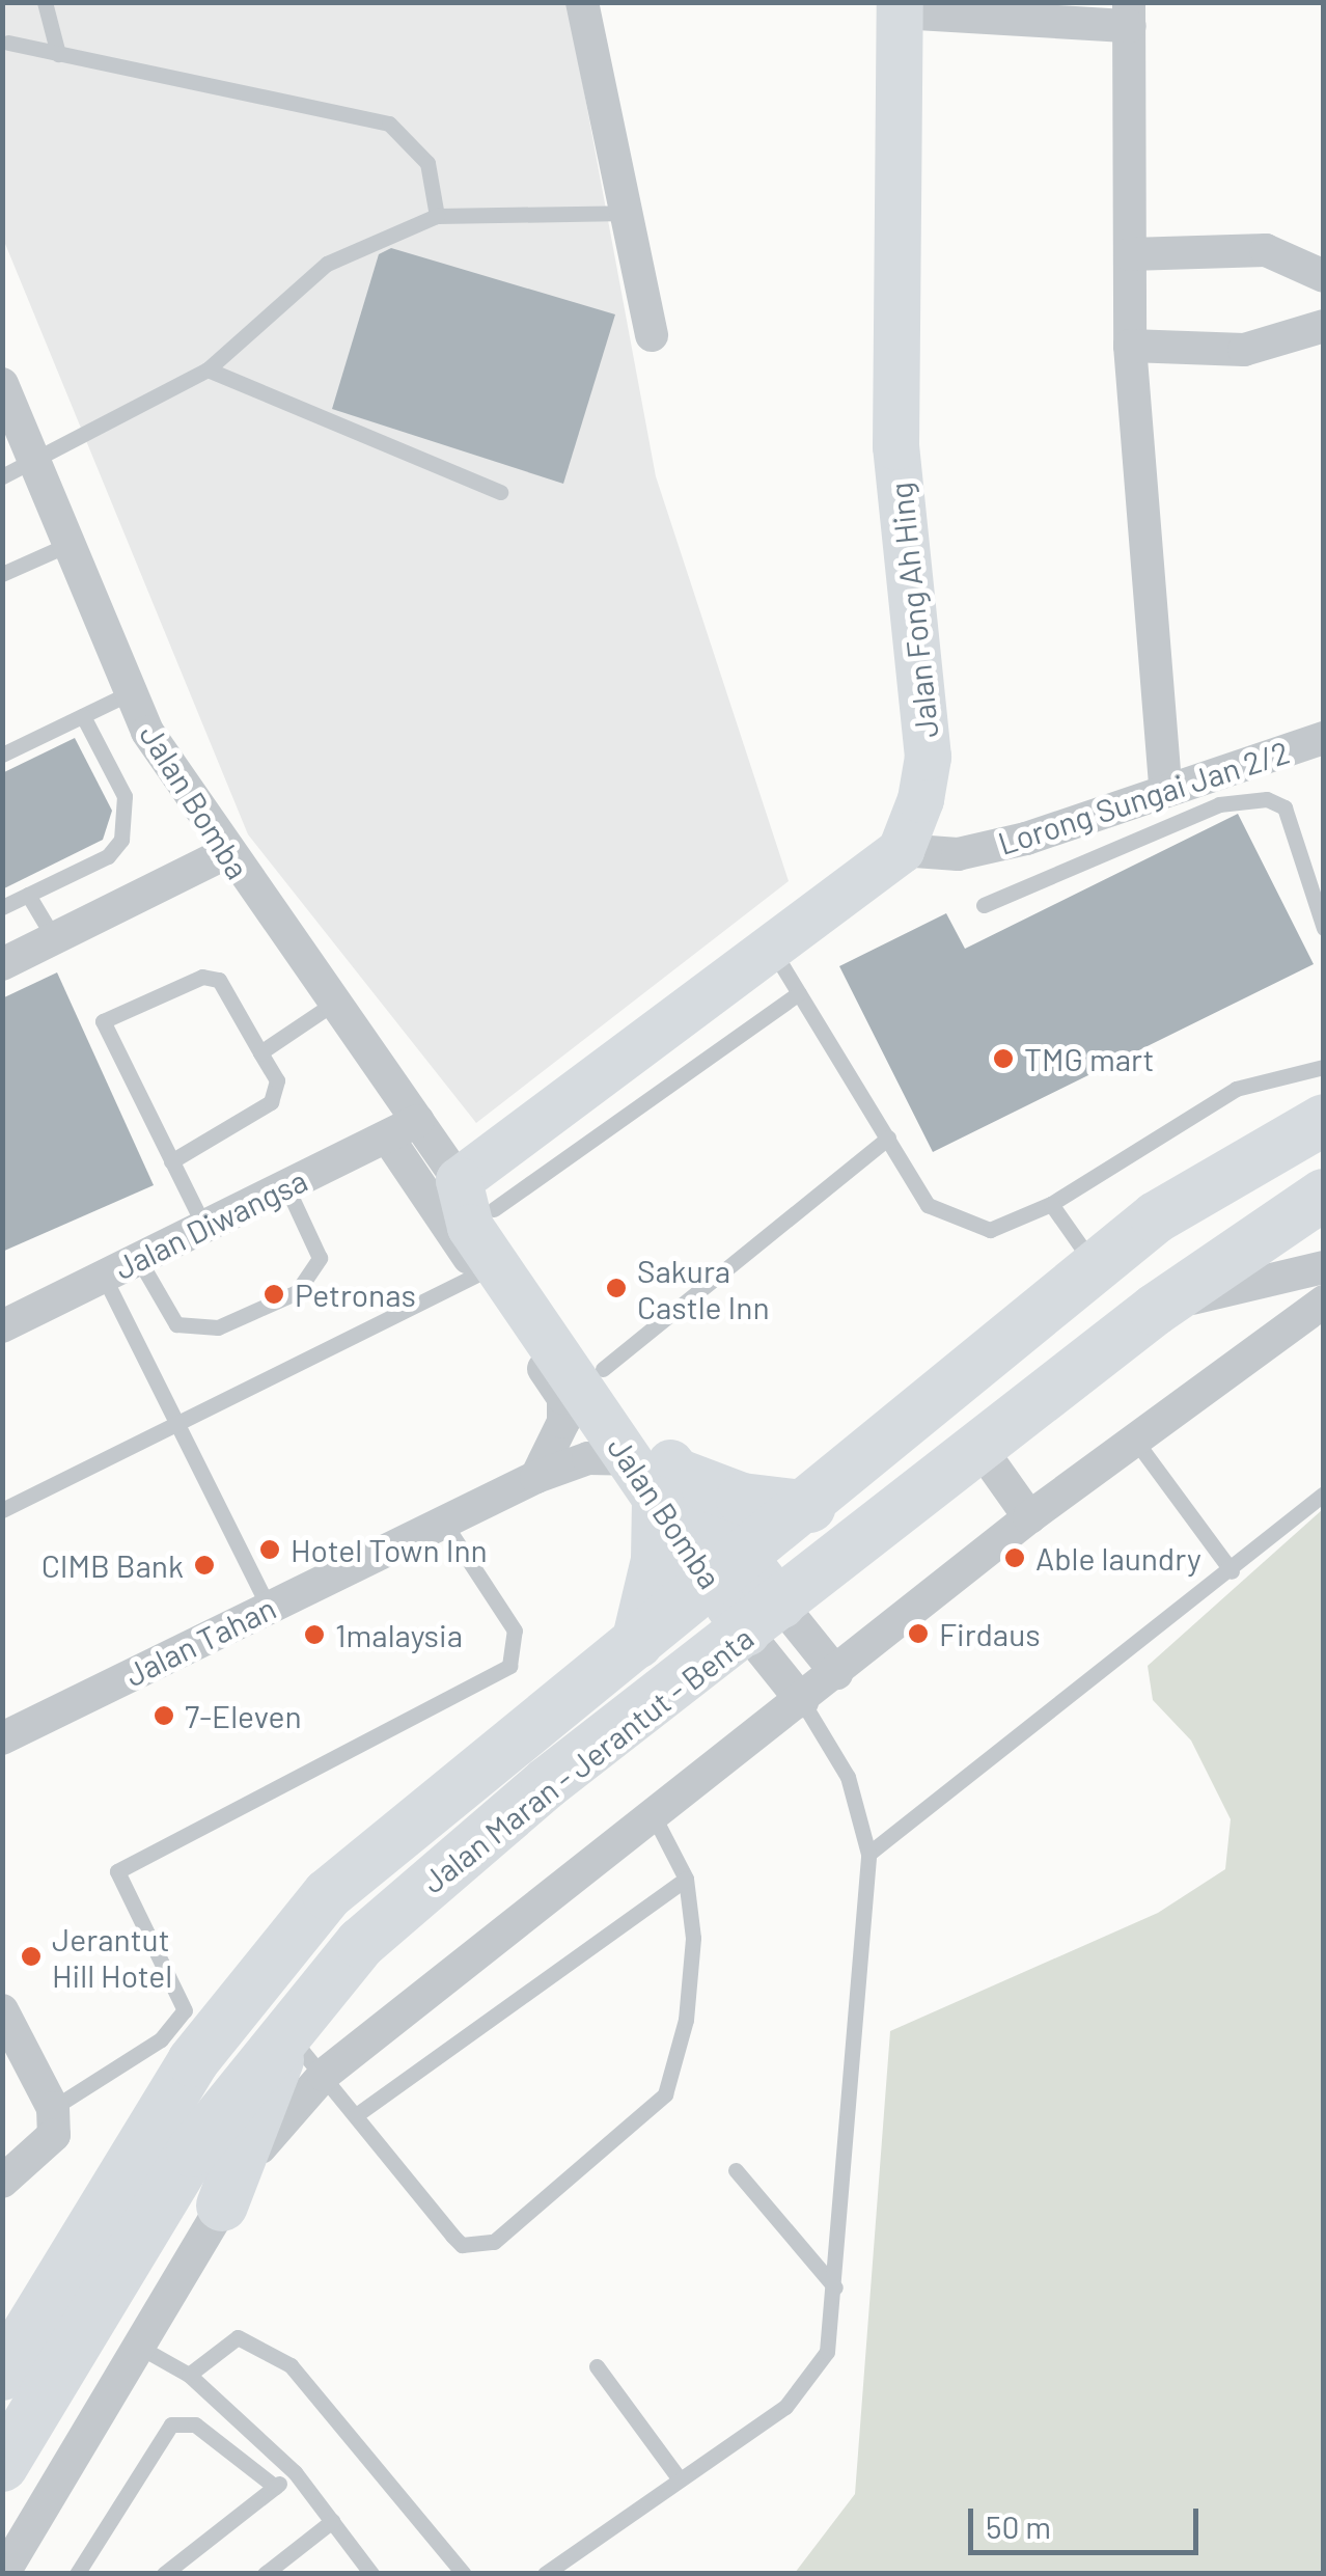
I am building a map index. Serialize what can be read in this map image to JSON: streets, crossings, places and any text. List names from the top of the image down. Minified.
{"streets":{"main road":["Jalan Fong Ah Hing","Jalan Bomba","Jalan Maran - Jerantut - Benta"],"street":["Lorong Sungai Jan 2/2","Jalan Diwangsa","Jalan Tahan"]},"crossings":[["Jalan Fong Ah Hing","Lorong Sungai Jan 2/2"],["Jalan Bomba","Jalan Diwangsa"],["Jalan Bomba","Jalan Tahan"],["Jalan Bomba","Jalan Maran - Jerantut - Benta"]],"places":["TMG mart","Sakura Castle Inn","Petronas","Hotel Town Inn","Able laundry","CIMB Bank","Firdaus","1malaysia","7-Eleven","Jerantut Hill Hotel"],"scale_bar":"50 m"}
